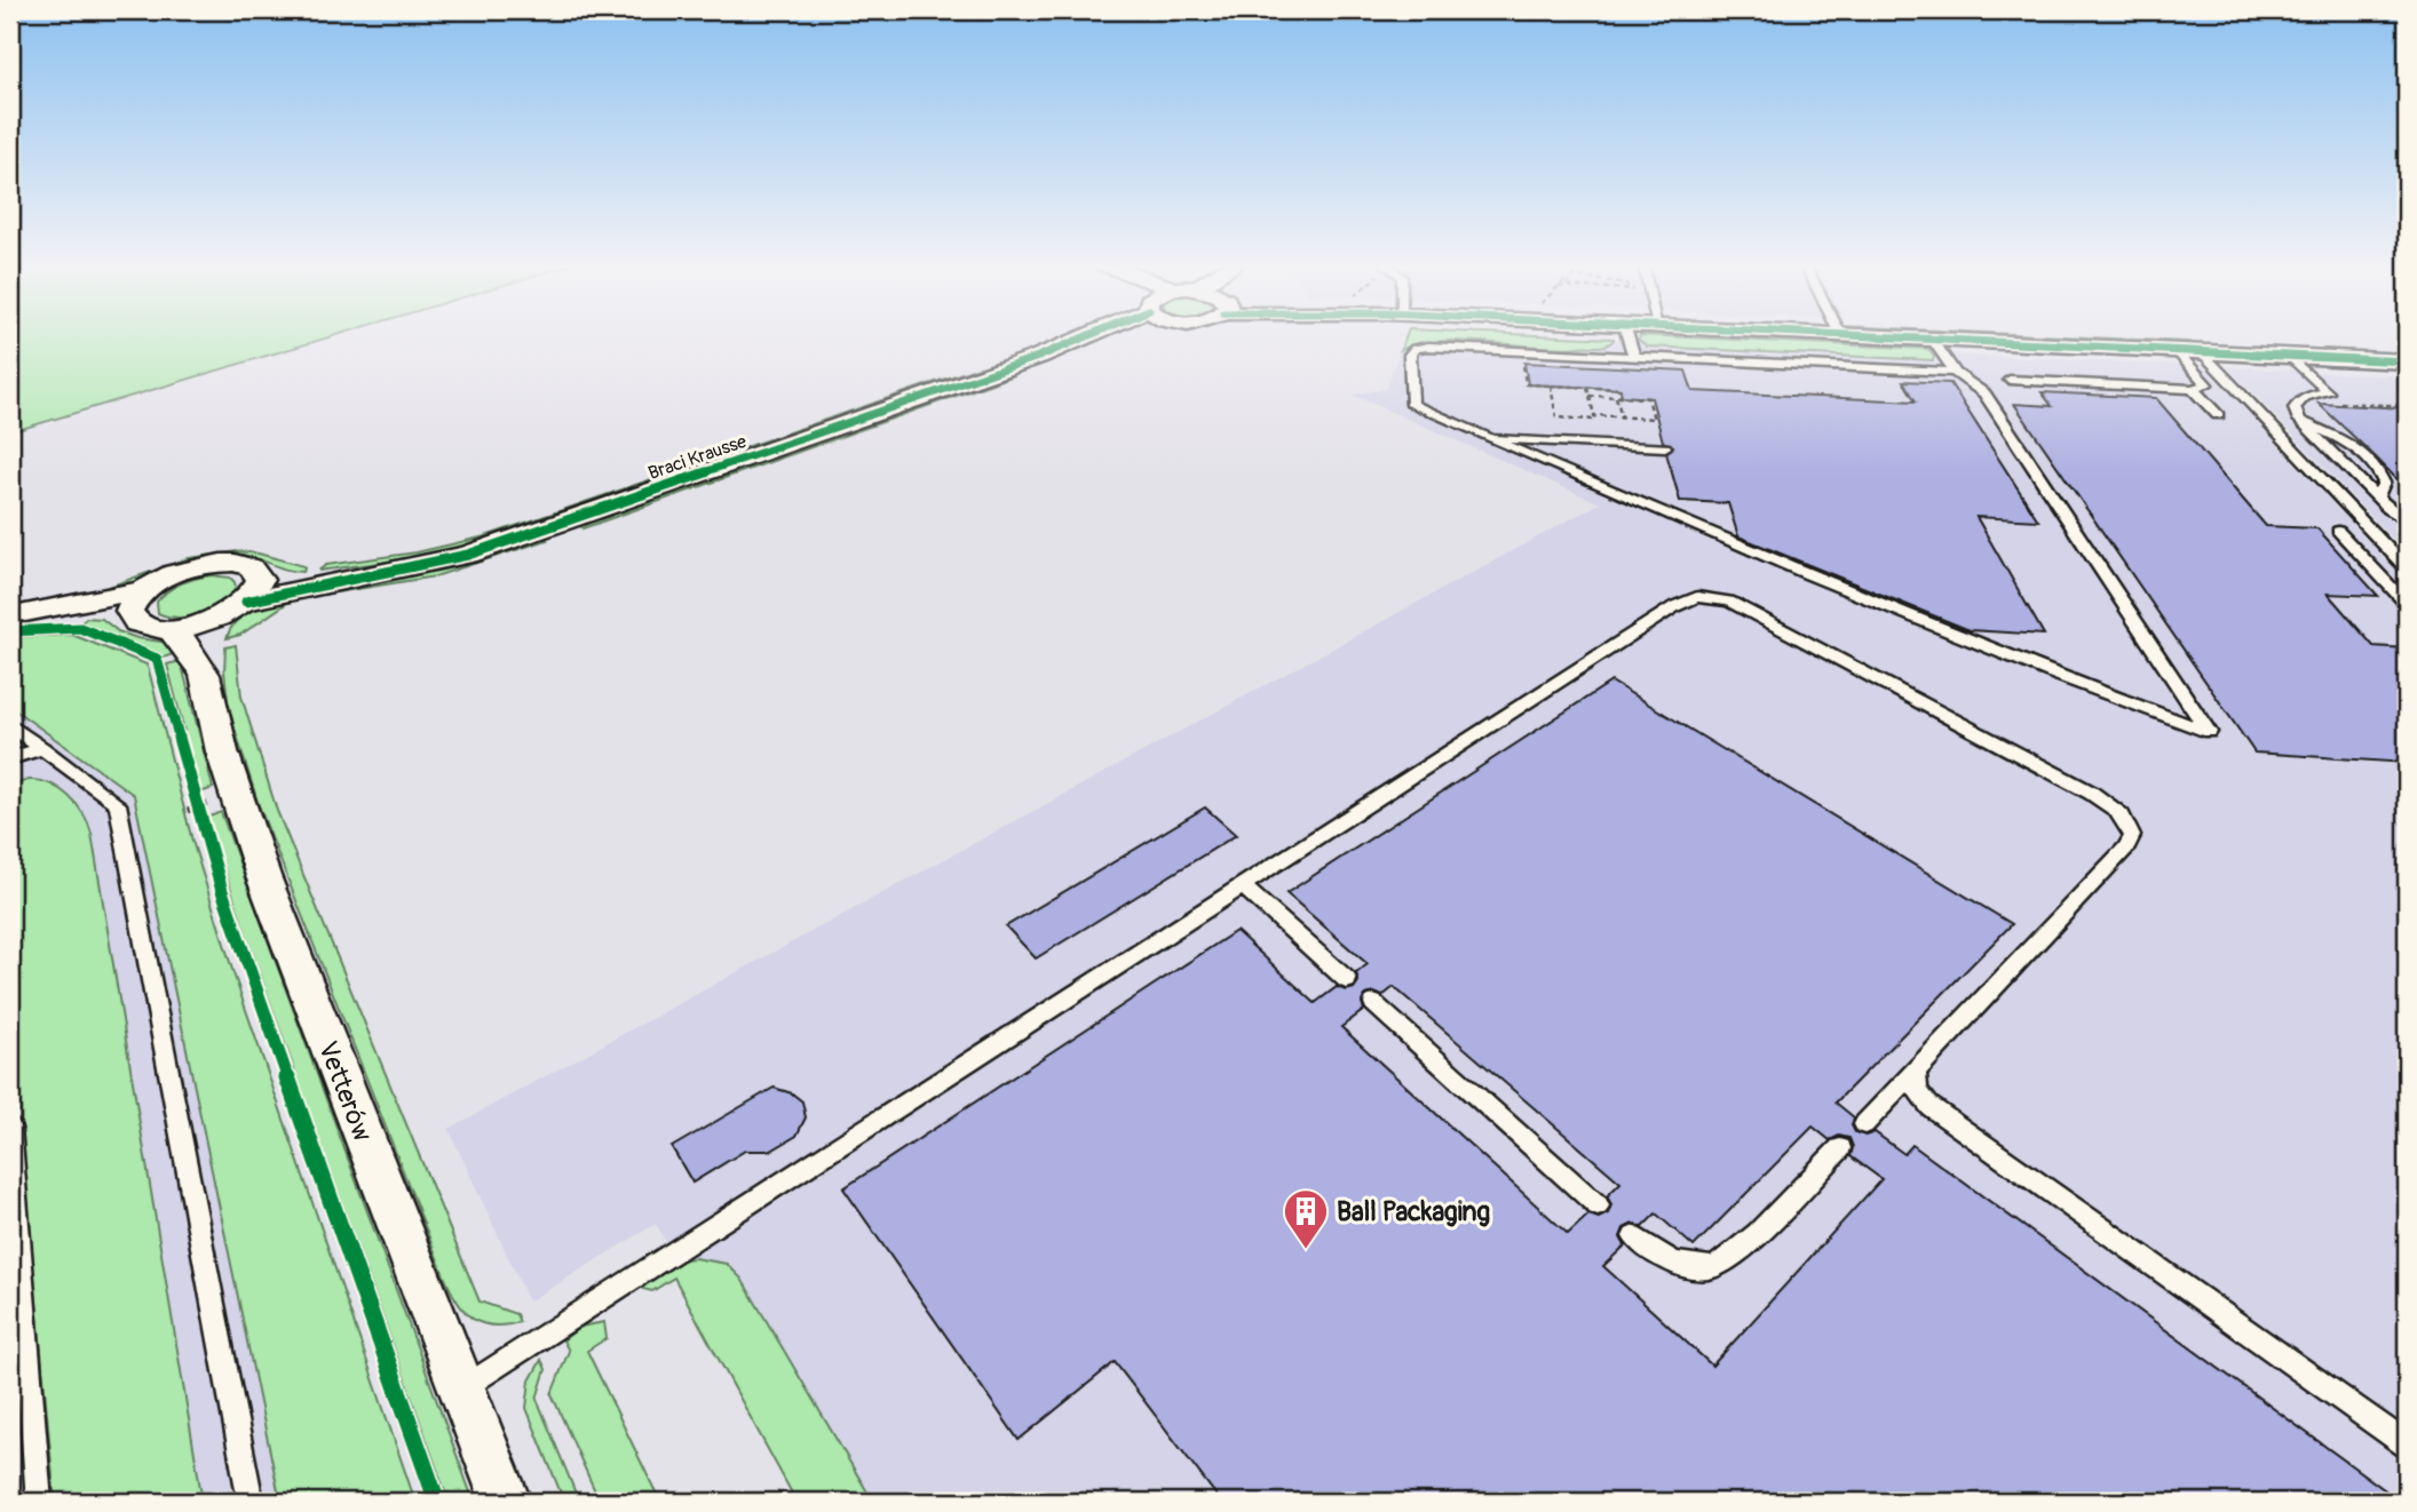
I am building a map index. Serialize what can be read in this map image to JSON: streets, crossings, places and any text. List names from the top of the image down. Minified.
{"streets":{"street":["Braci Krausse","Vetterów"]},"crossings":[["Braci Krausse","Vetterów"]],"places":{"building":["Ball Packaging"]}}
